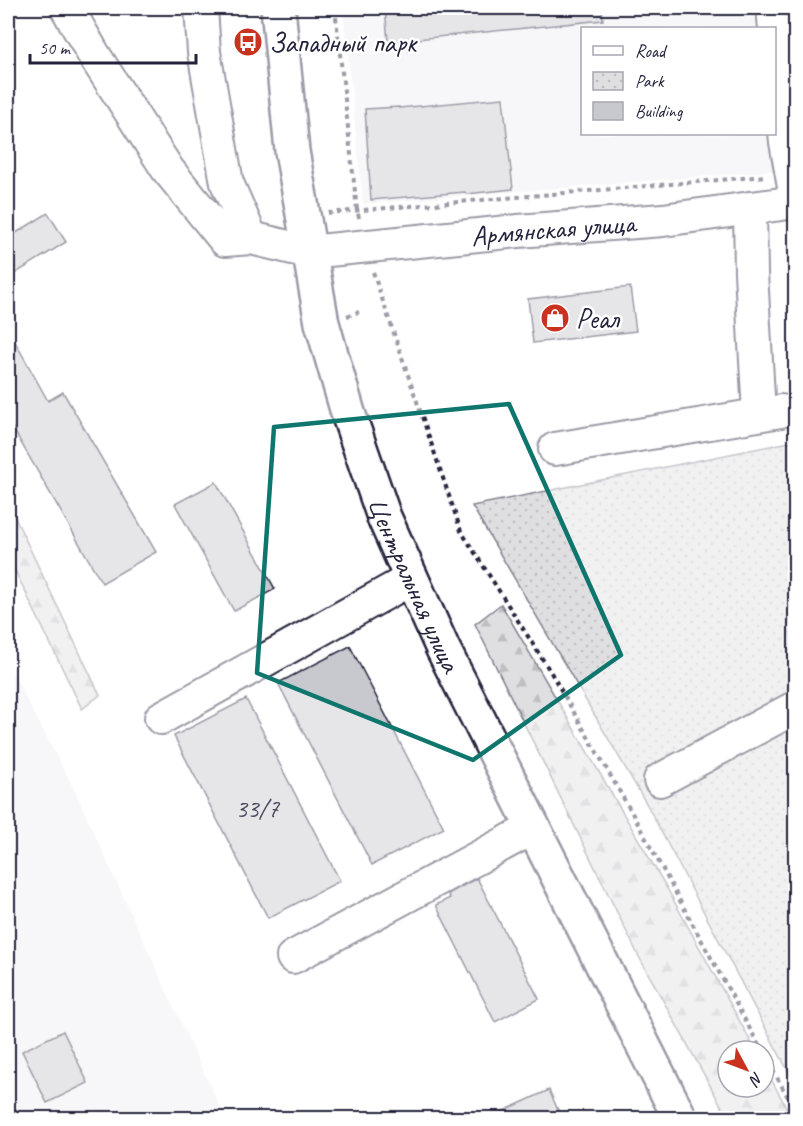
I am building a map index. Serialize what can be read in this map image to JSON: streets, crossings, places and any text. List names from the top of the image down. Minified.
{"streets":{"main road":["Центральная улица"],"street":["Армянская улица"]},"crossings":[["Армянская улица","Центральная улица"]],"places":{"bus stop":["Западный парк"],"shop":["Реал"]},"house_numbers":["33/7"],"legend":["Road","Park","Building"],"scale_bar":"50 m","north":"bottom right"}
